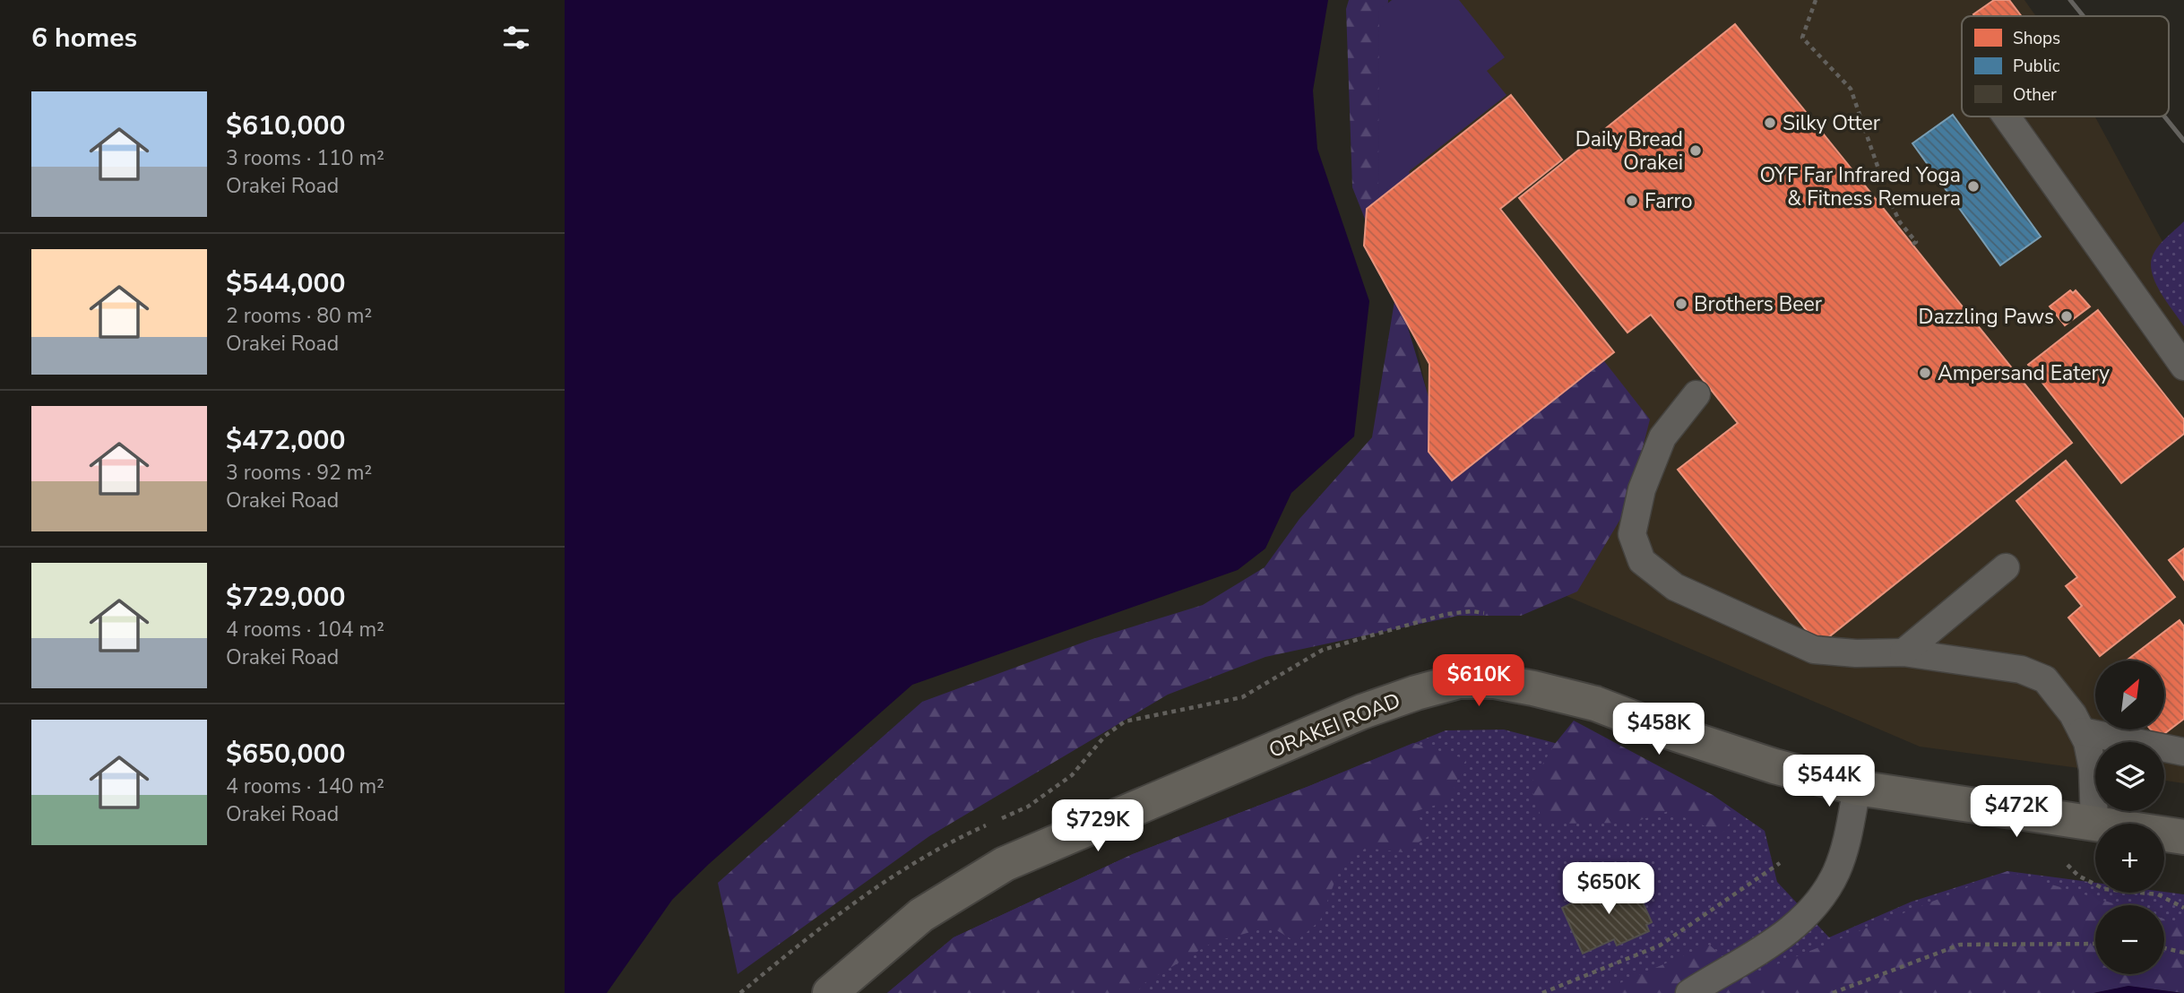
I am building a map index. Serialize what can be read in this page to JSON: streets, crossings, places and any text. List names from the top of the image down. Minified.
{"streets":{"main road":["ORAKEI ROAD"]},"places":["Silky Otter","Daily Bread Orakei","OYF Far Infrared Yoga & Fitness Remuera","Farro","Brothers Beer","Dazzling Paws","Ampersand Eatery"],"legend":["Shops","Public","Other"],"north":"top right","page":{"heading":"6 homes","list":[{"name":"$610,000","note":"3 rooms · 110 m² · Orakei Road"},{"name":"$544,000","note":"2 rooms · 80 m² · Orakei Road"},{"name":"$472,000","note":"3 rooms · 92 m² · Orakei Road"},{"name":"$729,000","note":"4 rooms · 104 m² · Orakei Road"},{"name":"$650,000","note":"4 rooms · 140 m² · Orakei Road"}],"price":["$610K","$458K","$544K","$472K","$729K","$650K"],"map_buttons":["+","−"]}}
